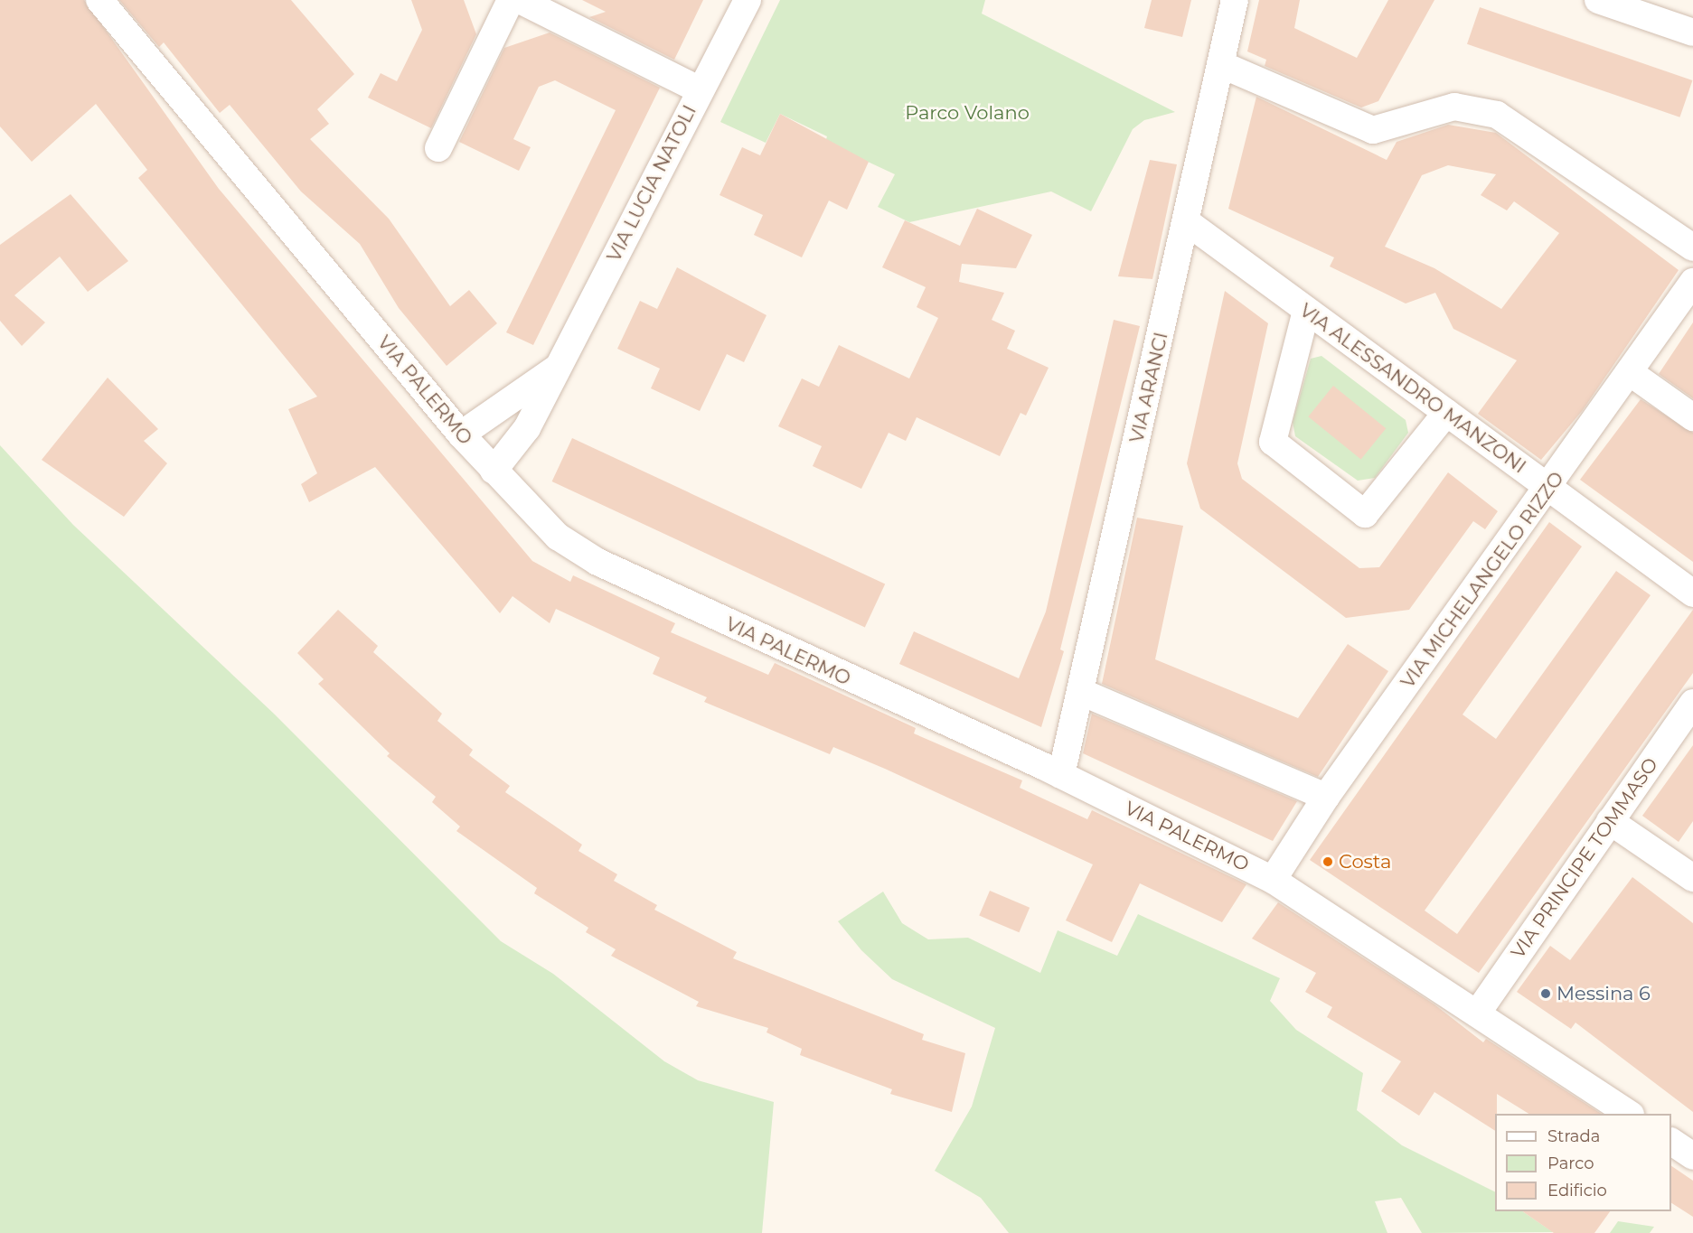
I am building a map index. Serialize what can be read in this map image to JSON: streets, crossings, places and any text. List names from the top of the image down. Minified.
{"streets":{"street":["VIA LUCIA NATOLI","VIA ARANCI","VIA ALESSANDRO MANZONI","VIA PALERMO","VIA MICHELANGELO RIZZO","VIA PRINCIPE TOMMASO"]},"crossings":[["VIA LUCIA NATOLI","VIA PALERMO"],["VIA ARANCI","VIA ALESSANDRO MANZONI"],["VIA ARANCI","VIA PALERMO"],["VIA ALESSANDRO MANZONI","VIA MICHELANGELO RIZZO"],["VIA PALERMO","VIA MICHELANGELO RIZZO"],["VIA PALERMO","VIA PRINCIPE TOMMASO"]],"parks":["Parco Volano"],"places":["Costa","Messina 6"],"legend":["Strada","Parco","Edificio"]}
